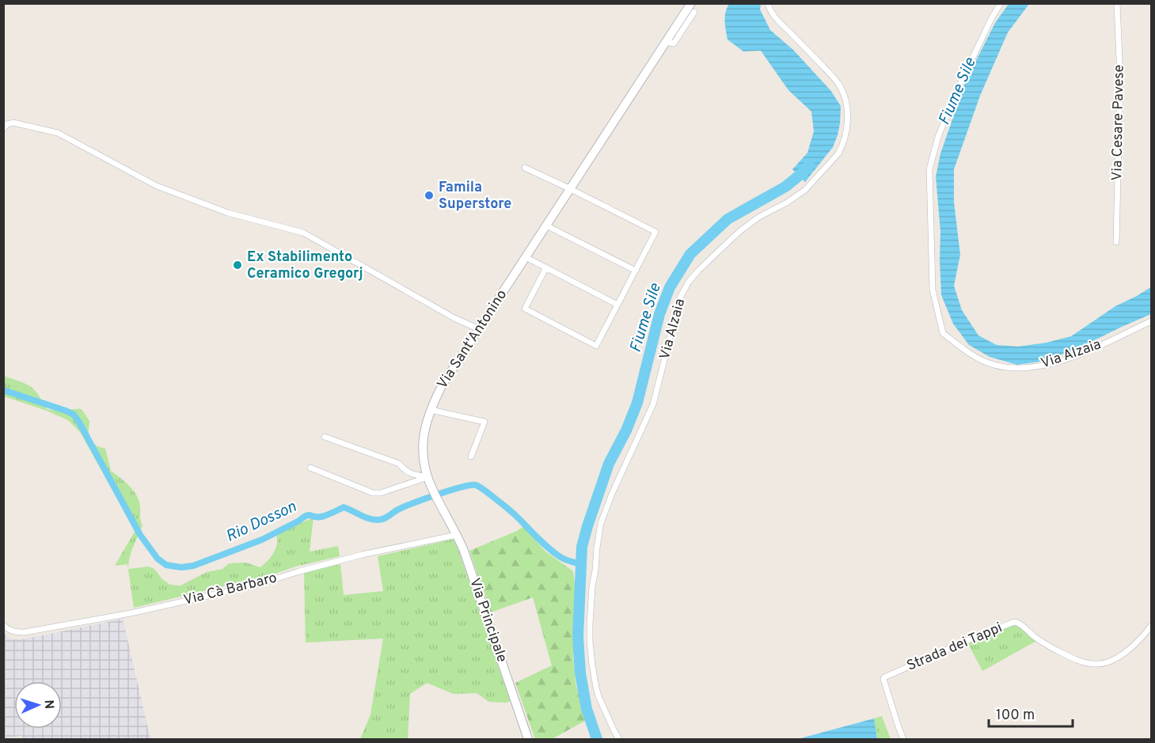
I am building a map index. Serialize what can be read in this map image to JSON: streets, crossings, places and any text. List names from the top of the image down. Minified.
{"streets":{"main road":["Via Sant'Antonino","Via Principale"],"street":["Via Cesare Pavese","Via Alzaia","Via Cà Barbaro","Strada dei Tappi"]},"crossings":[["Via Sant'Antonino","Via Principale"],["Via Cà Barbaro","Via Principale"]],"water":["Fiume Sile","Rio Dosson"],"places":["Famila Superstore","Ex Stabilimento Ceramico Gregorj"],"scale_bar":"100 m","north":"right"}
